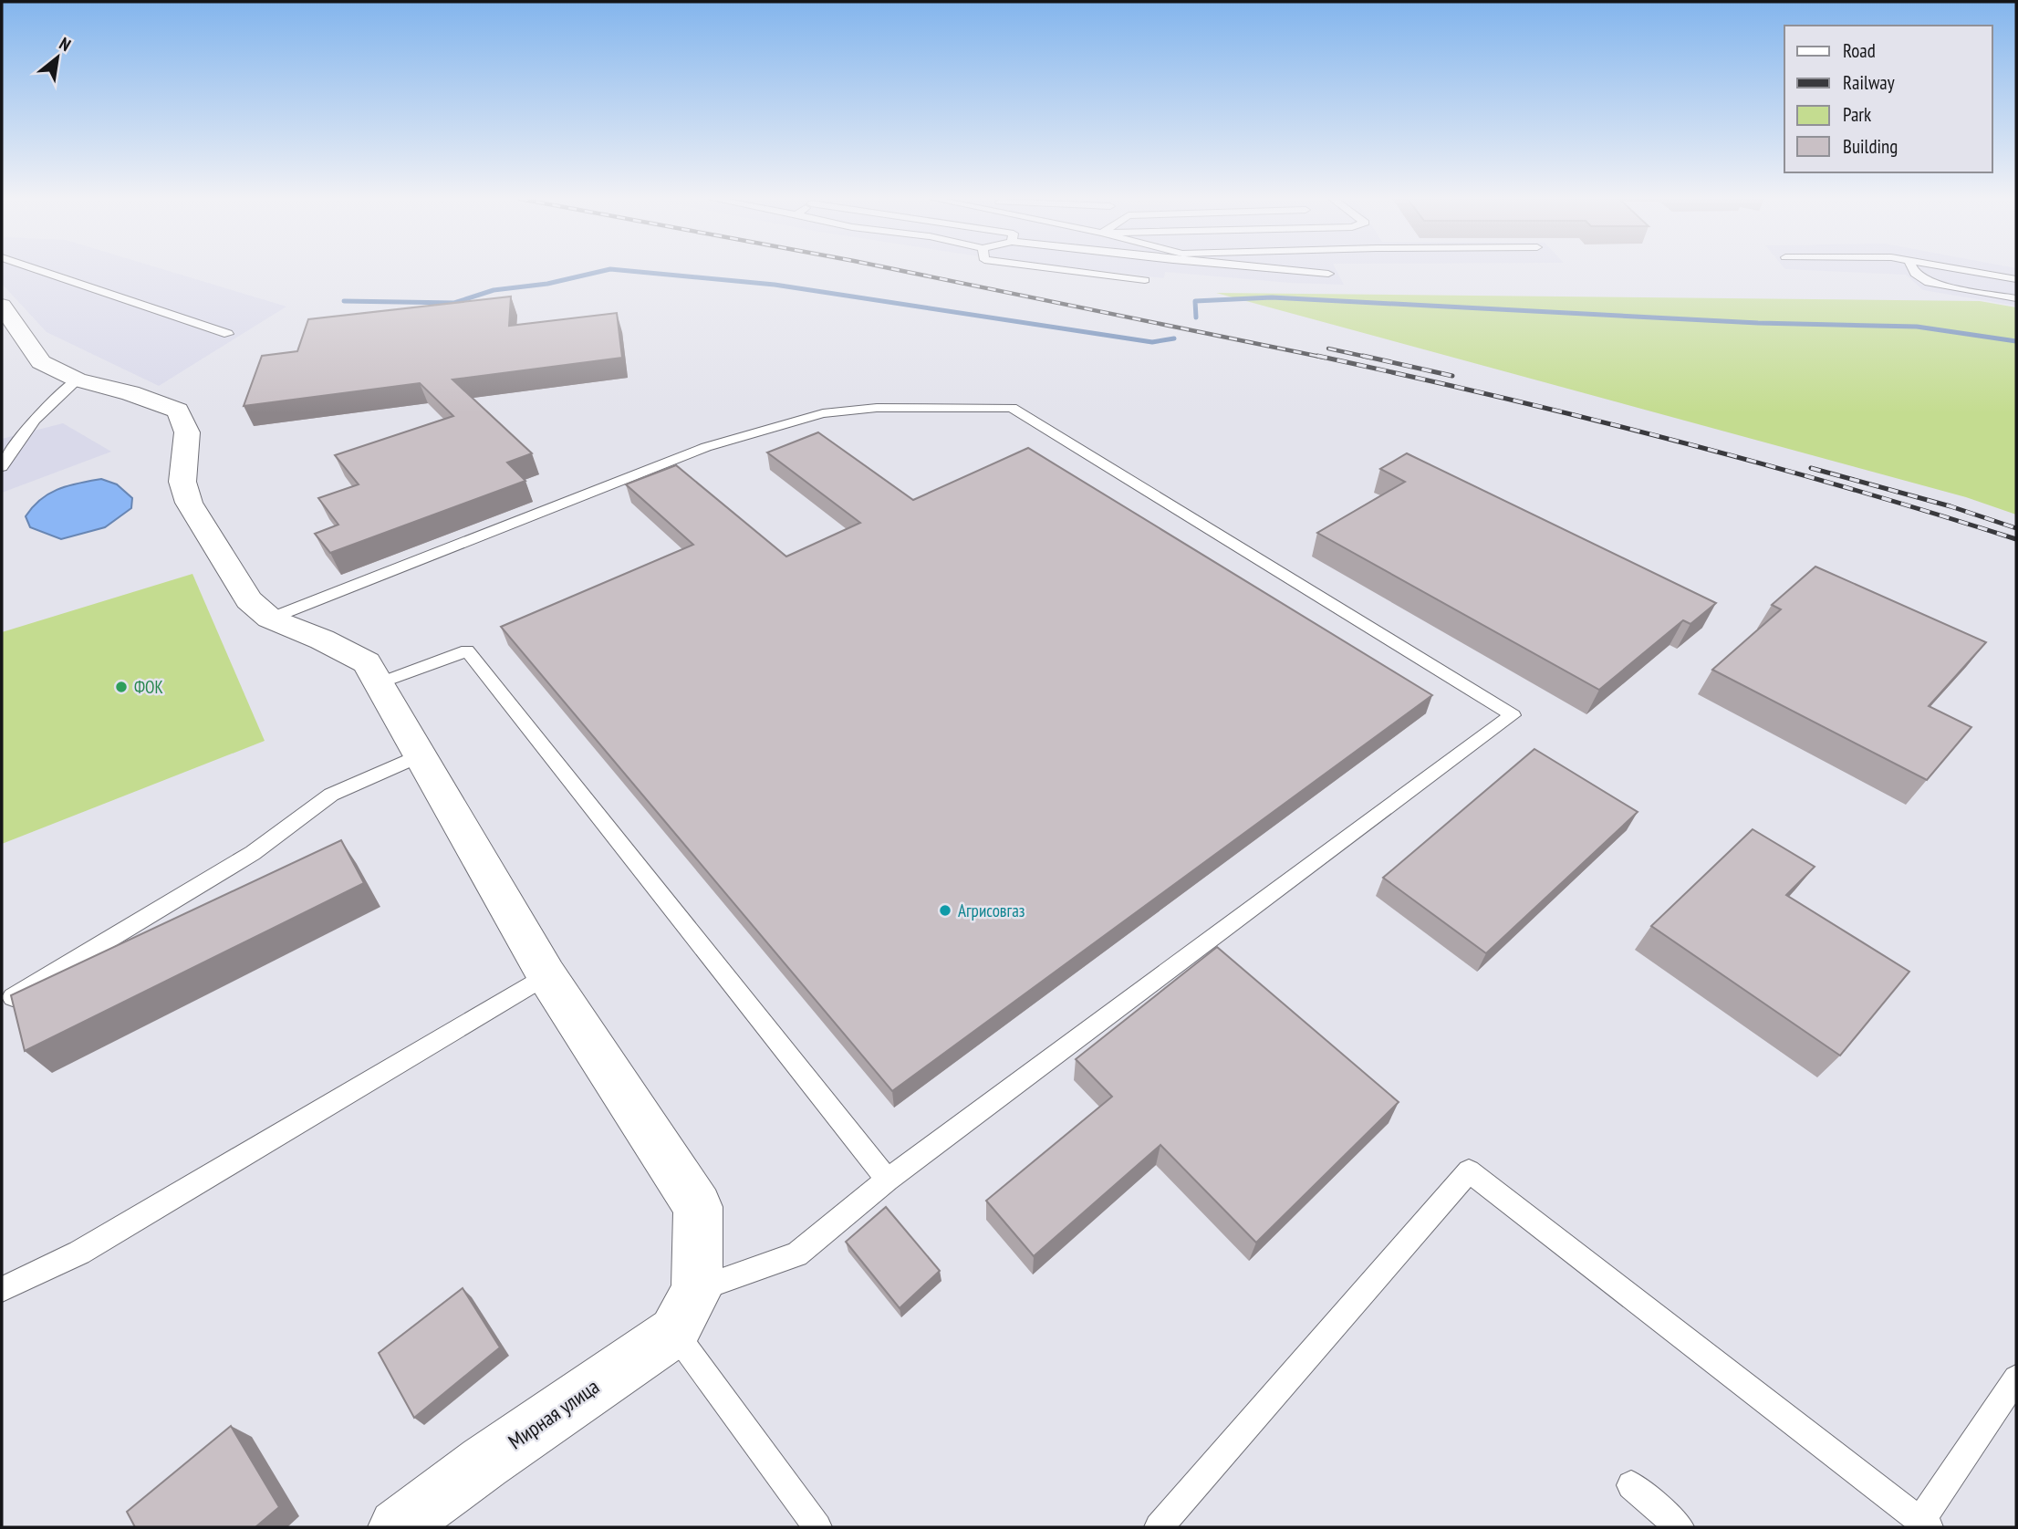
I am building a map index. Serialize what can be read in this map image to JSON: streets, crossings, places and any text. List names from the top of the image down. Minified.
{"streets":{"street":["Мирная улица"]},"places":["ФОК","Агрисовгаз"],"legend":["Road","Railway","Park","Building"],"north":"top right"}
